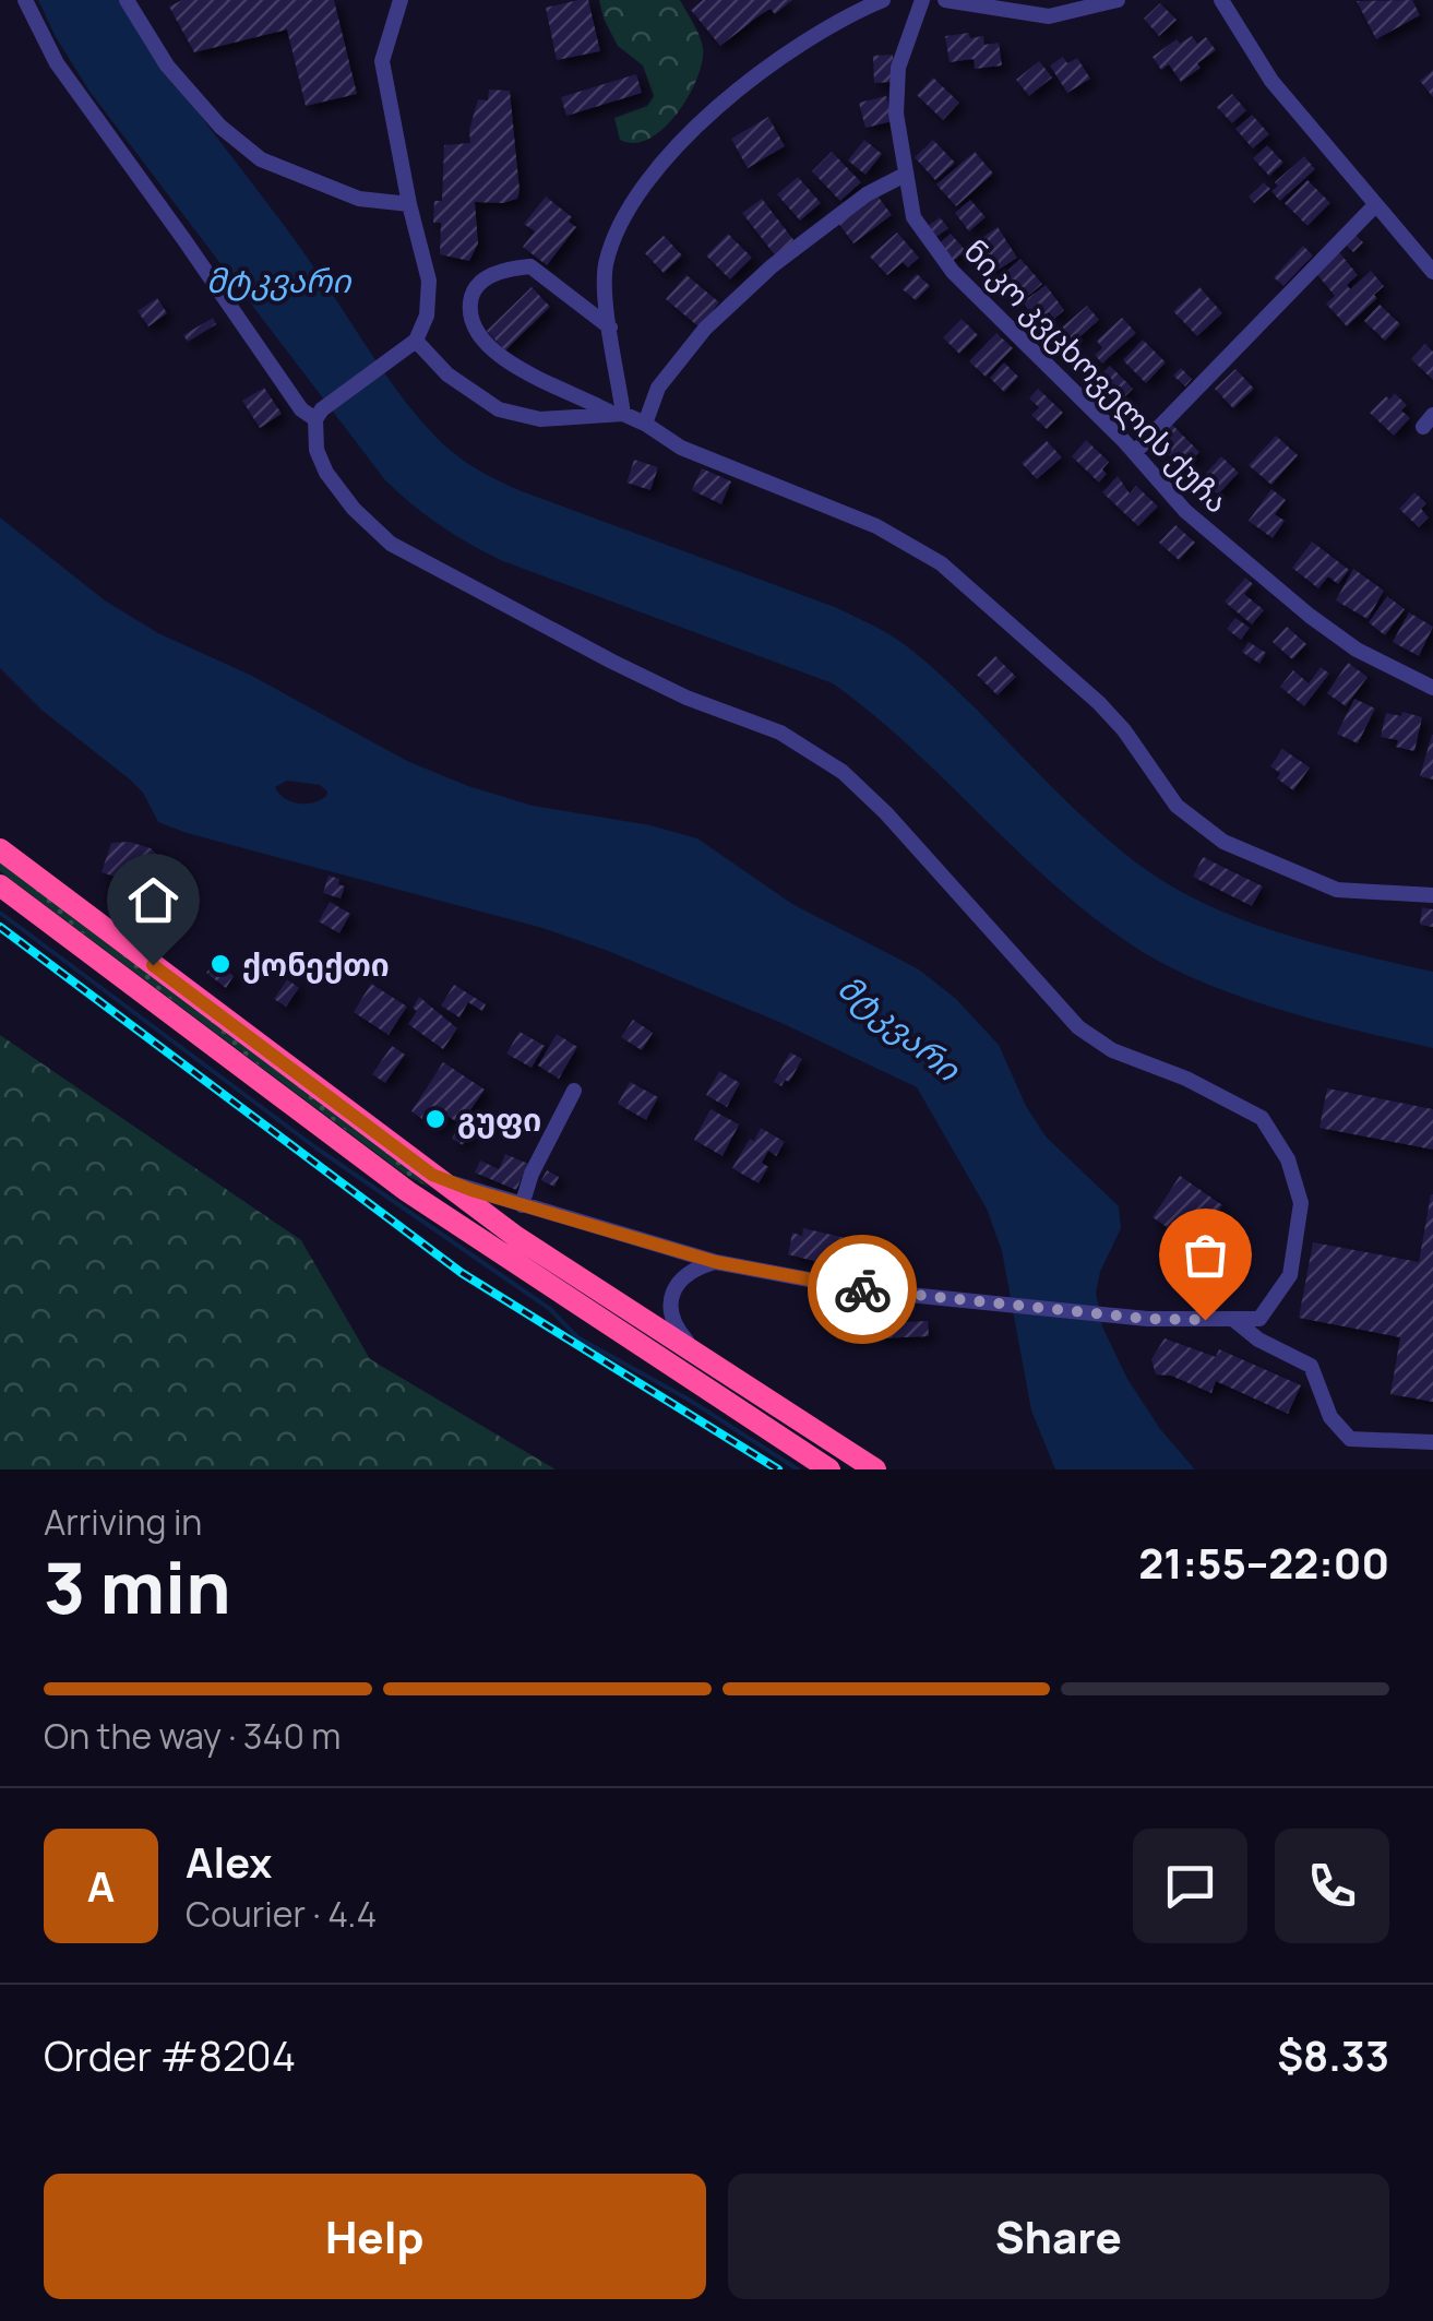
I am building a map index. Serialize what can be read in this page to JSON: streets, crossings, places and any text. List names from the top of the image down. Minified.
{"streets":{"street":["ნიკო კვცხოველის ქუჩა"]},"water":["მტკვარი"],"places":["ქონექთი","გუფი"],"page":{"heading":["3 min","Arriving in","21:55–22:00"],"panel":["Alex","Courier · 4.4","Order #8204","$8.33"],"bar":"On the way · 340 m","round":"A","buttons":["Help","Share"]}}
